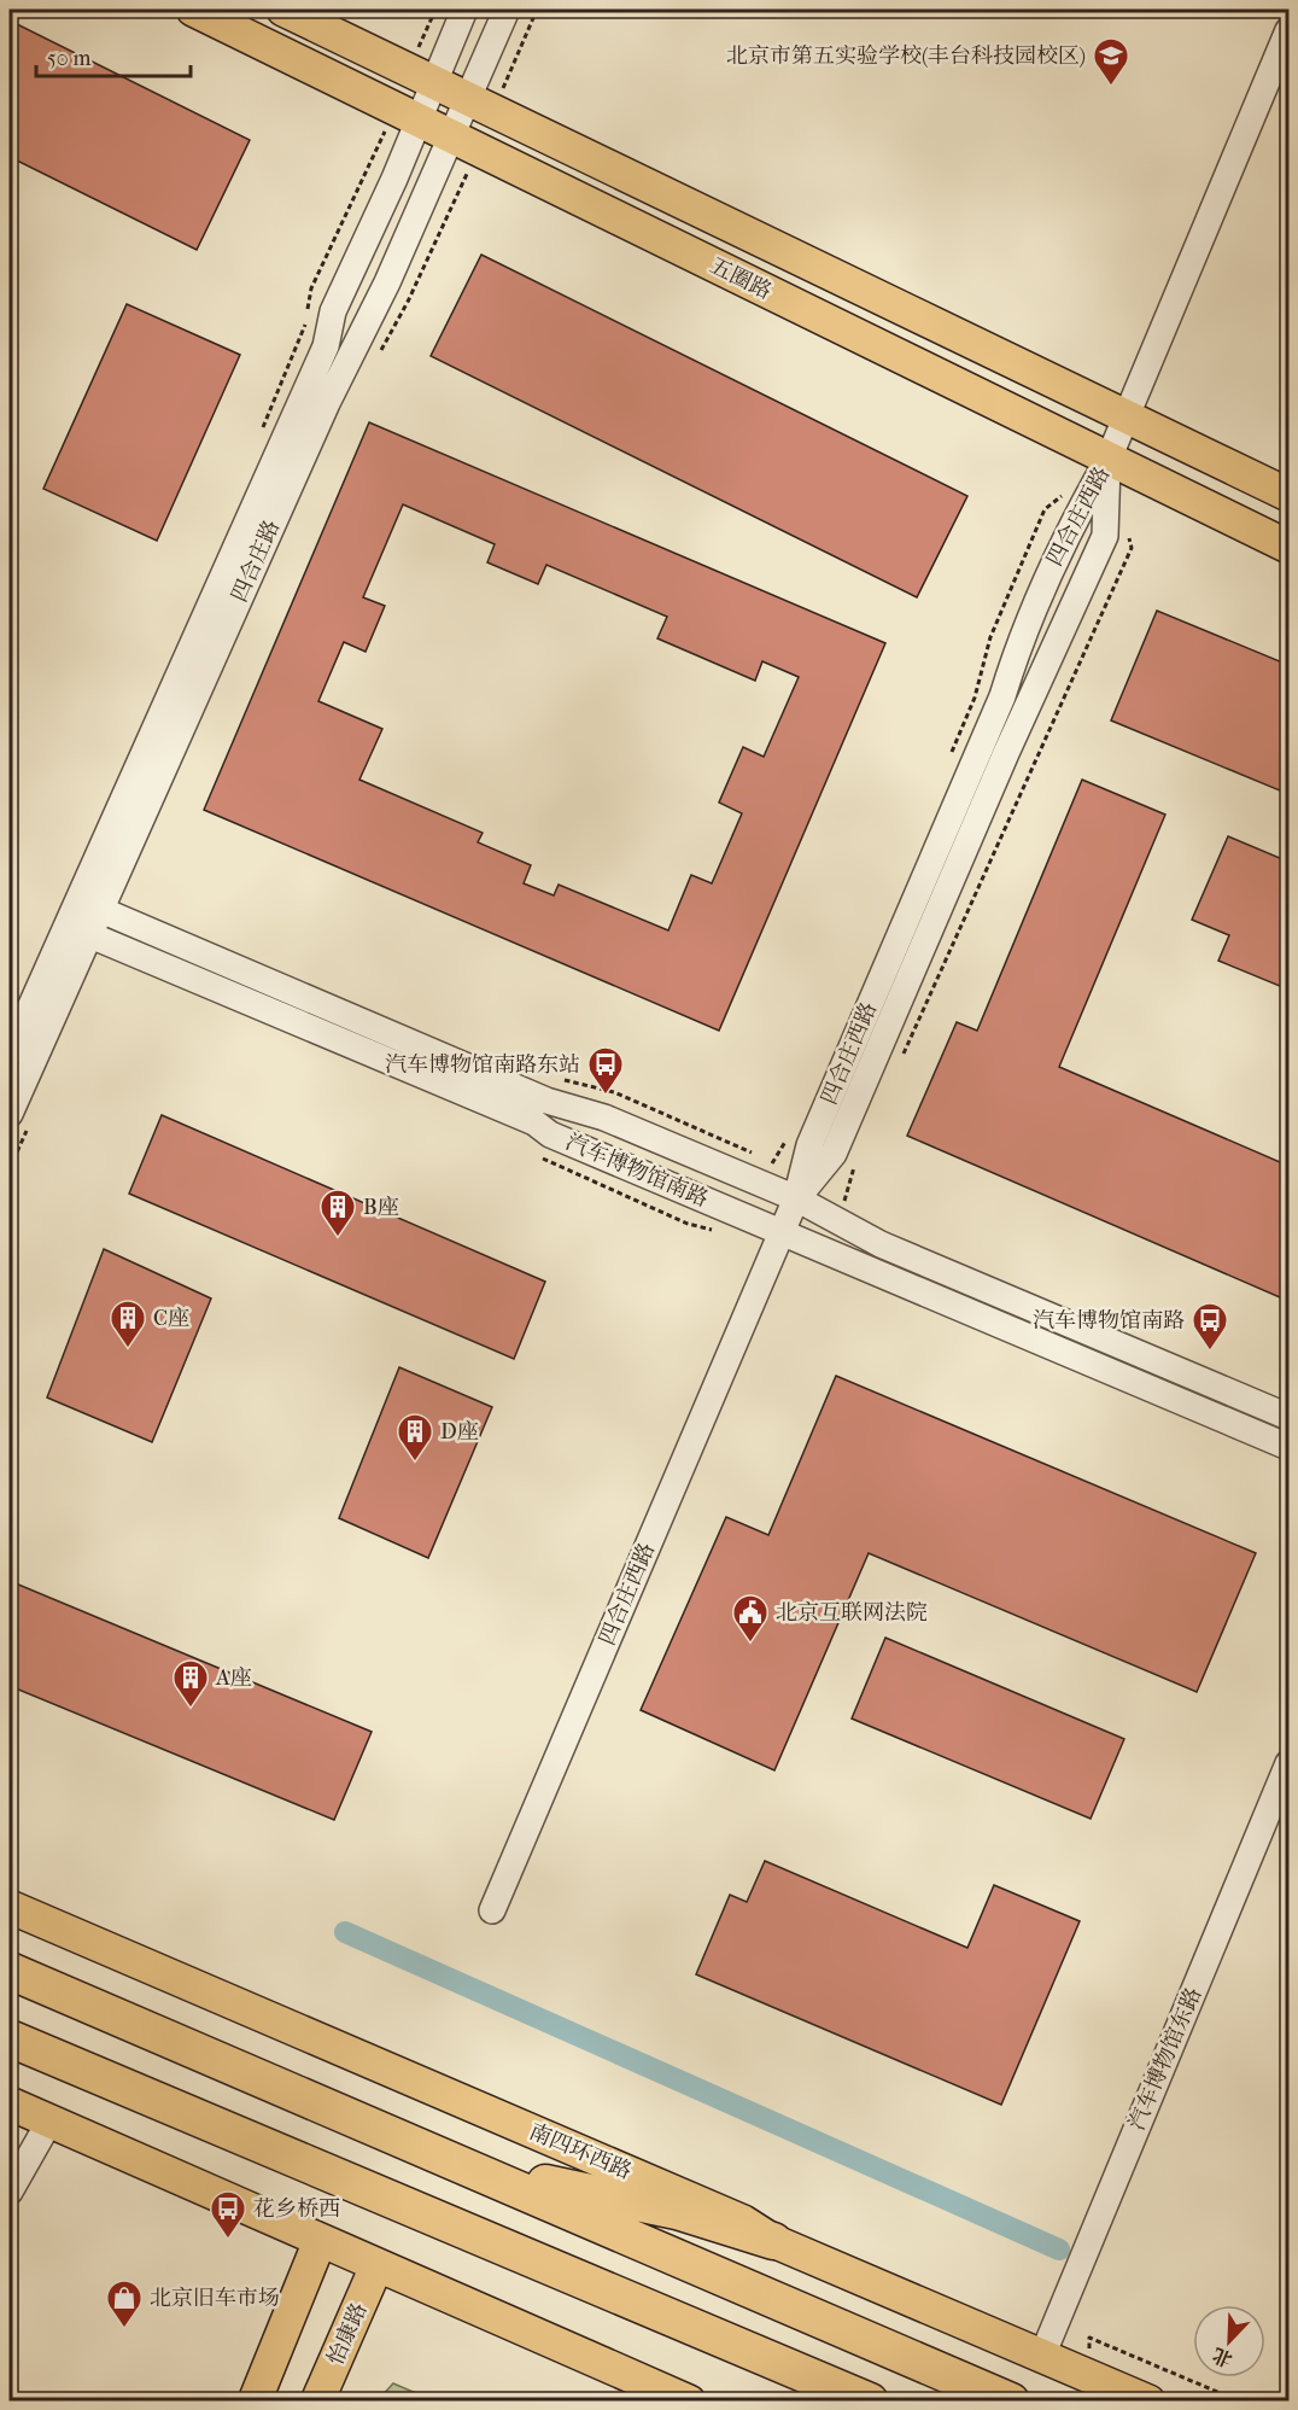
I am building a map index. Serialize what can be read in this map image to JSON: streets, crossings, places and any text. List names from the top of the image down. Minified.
{"streets":{"main road":["五圈路","南四环西路","怡康路"],"street":["四合庄西路","四合庄路","汽车博物馆南路","汽车博物馆东路"]},"crossings":[["五圈路","四合庄西路"],["五圈路","四合庄路"],["四合庄西路","汽车博物馆南路"],["四合庄路","汽车博物馆南路"],["汽车博物馆东路","南四环西路"]],"places":{"school or university":["北京市第五实验学校(丰台科技园校区)"],"bus stop":["汽车博物馆南路东站","汽车博物馆南路","花乡桥西"],"building":["B座","C座","D座","A座"],"public building":["北京互联网法院"],"shop":["北京旧车市场"]},"scale_bar":"50 m","north":"bottom left"}
